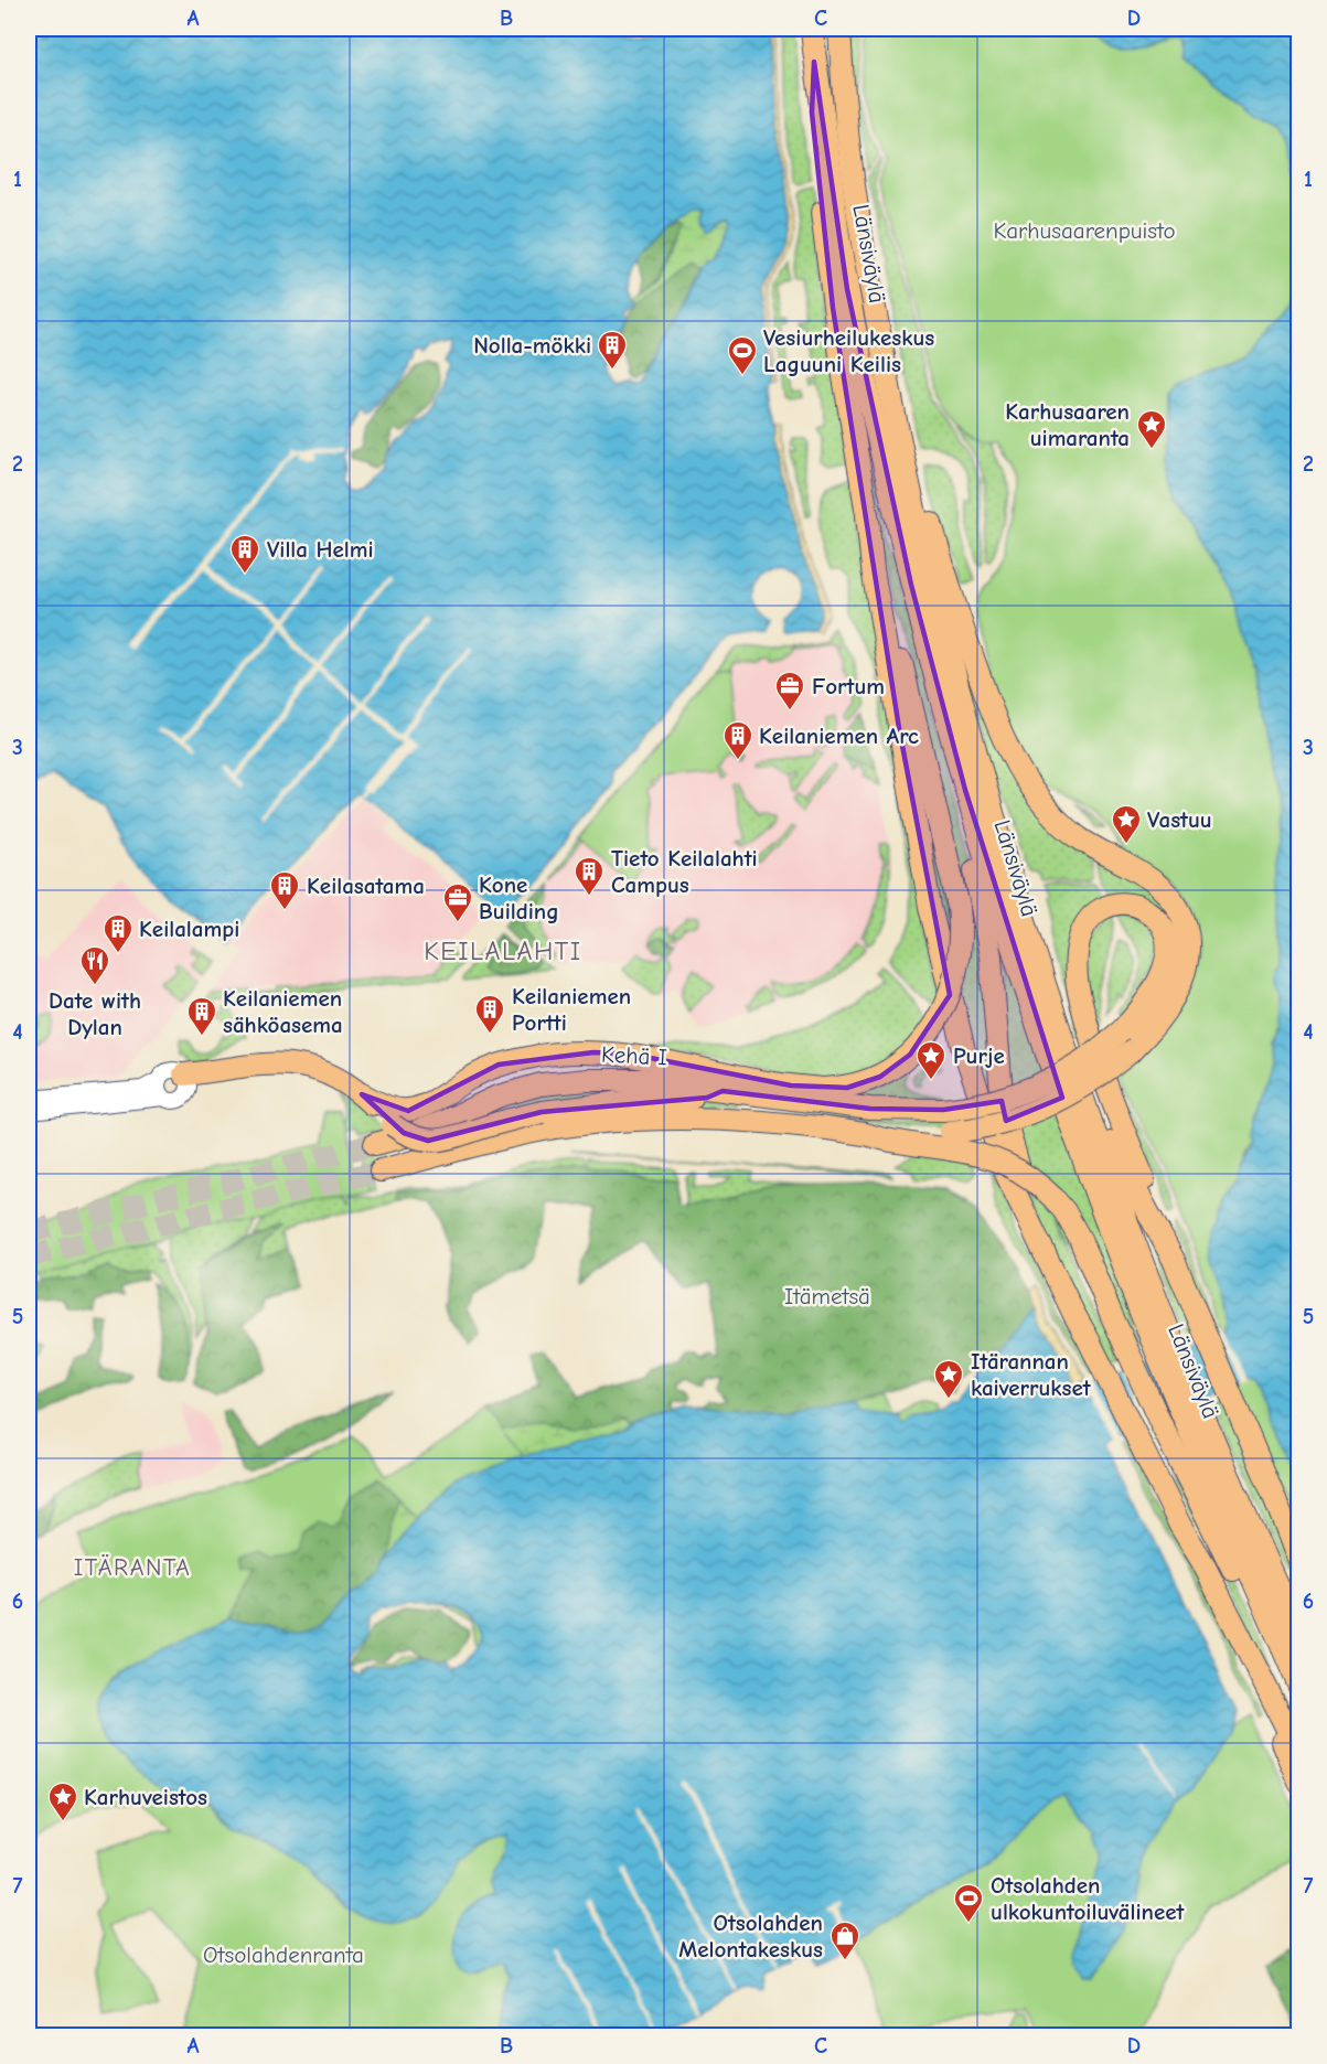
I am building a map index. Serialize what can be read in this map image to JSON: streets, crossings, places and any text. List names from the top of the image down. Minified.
{"streets":{"highway":["Länsiväylä","Kehä I"]},"districts":["KEILALAHTI","ITÄRANTA"],"parks":["Karhusaarenpuisto","Itämetsä","Otsolahdenranta"],"places":{"building":["Nolla-mökki","Villa Helmi","Keilaniemen Arc","Tieto Keilalahti Campus","Keilasatama","Keilalampi","Keilaniemen Portti","Keilaniemen sähköasema"],"sports":["Vesiurheilukeskus Laguuni Keilis","Otsolahden ulkokuntoiluvälineet"],"place":["Karhusaaren uimaranta","Vastuu","Purje","Itärannan kaiverrukset","Karhuveistos"],"office":["Fortum","Kone Building"],"restaurant":["Date with Dylan"],"shop":["Otsolahden Melontakeskus"]},"grid":{"columns":["A","B","C","D"],"rows":["1","2","3","4","5","6","7"]}}
